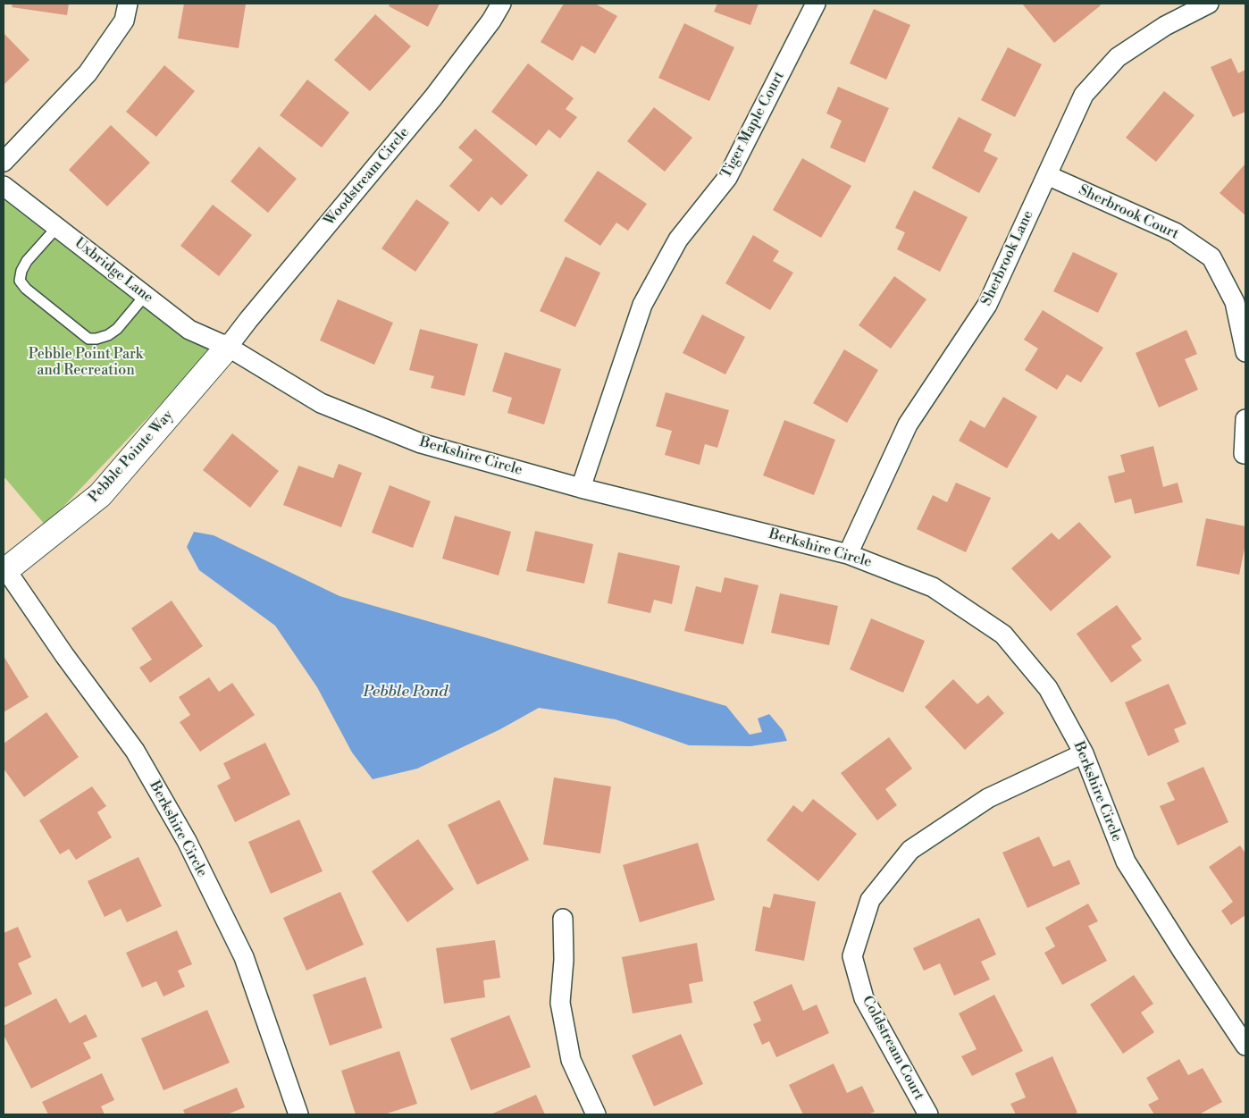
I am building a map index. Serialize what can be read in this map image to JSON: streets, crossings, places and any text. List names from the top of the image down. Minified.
{"streets":{"street":["Tiger Maple Court","Woodstream Circle","Sherbrook Court","Sherbrook Lane","Uxbridge Lane","Pebble Pointe Way","Berkshire Circle","Coldstream Court"]},"crossings":[["Tiger Maple Court","Berkshire Circle"],["Woodstream Circle","Uxbridge Lane"],["Woodstream Circle","Pebble Pointe Way"],["Woodstream Circle","Berkshire Circle"],["Sherbrook Court","Sherbrook Lane"],["Sherbrook Lane","Berkshire Circle"],["Uxbridge Lane","Pebble Pointe Way"],["Uxbridge Lane","Berkshire Circle"],["Pebble Pointe Way","Berkshire Circle"],["Berkshire Circle","Coldstream Court"]],"water":["Pebble Pond"],"parks":["Pebble Point Park and Recreation"]}
